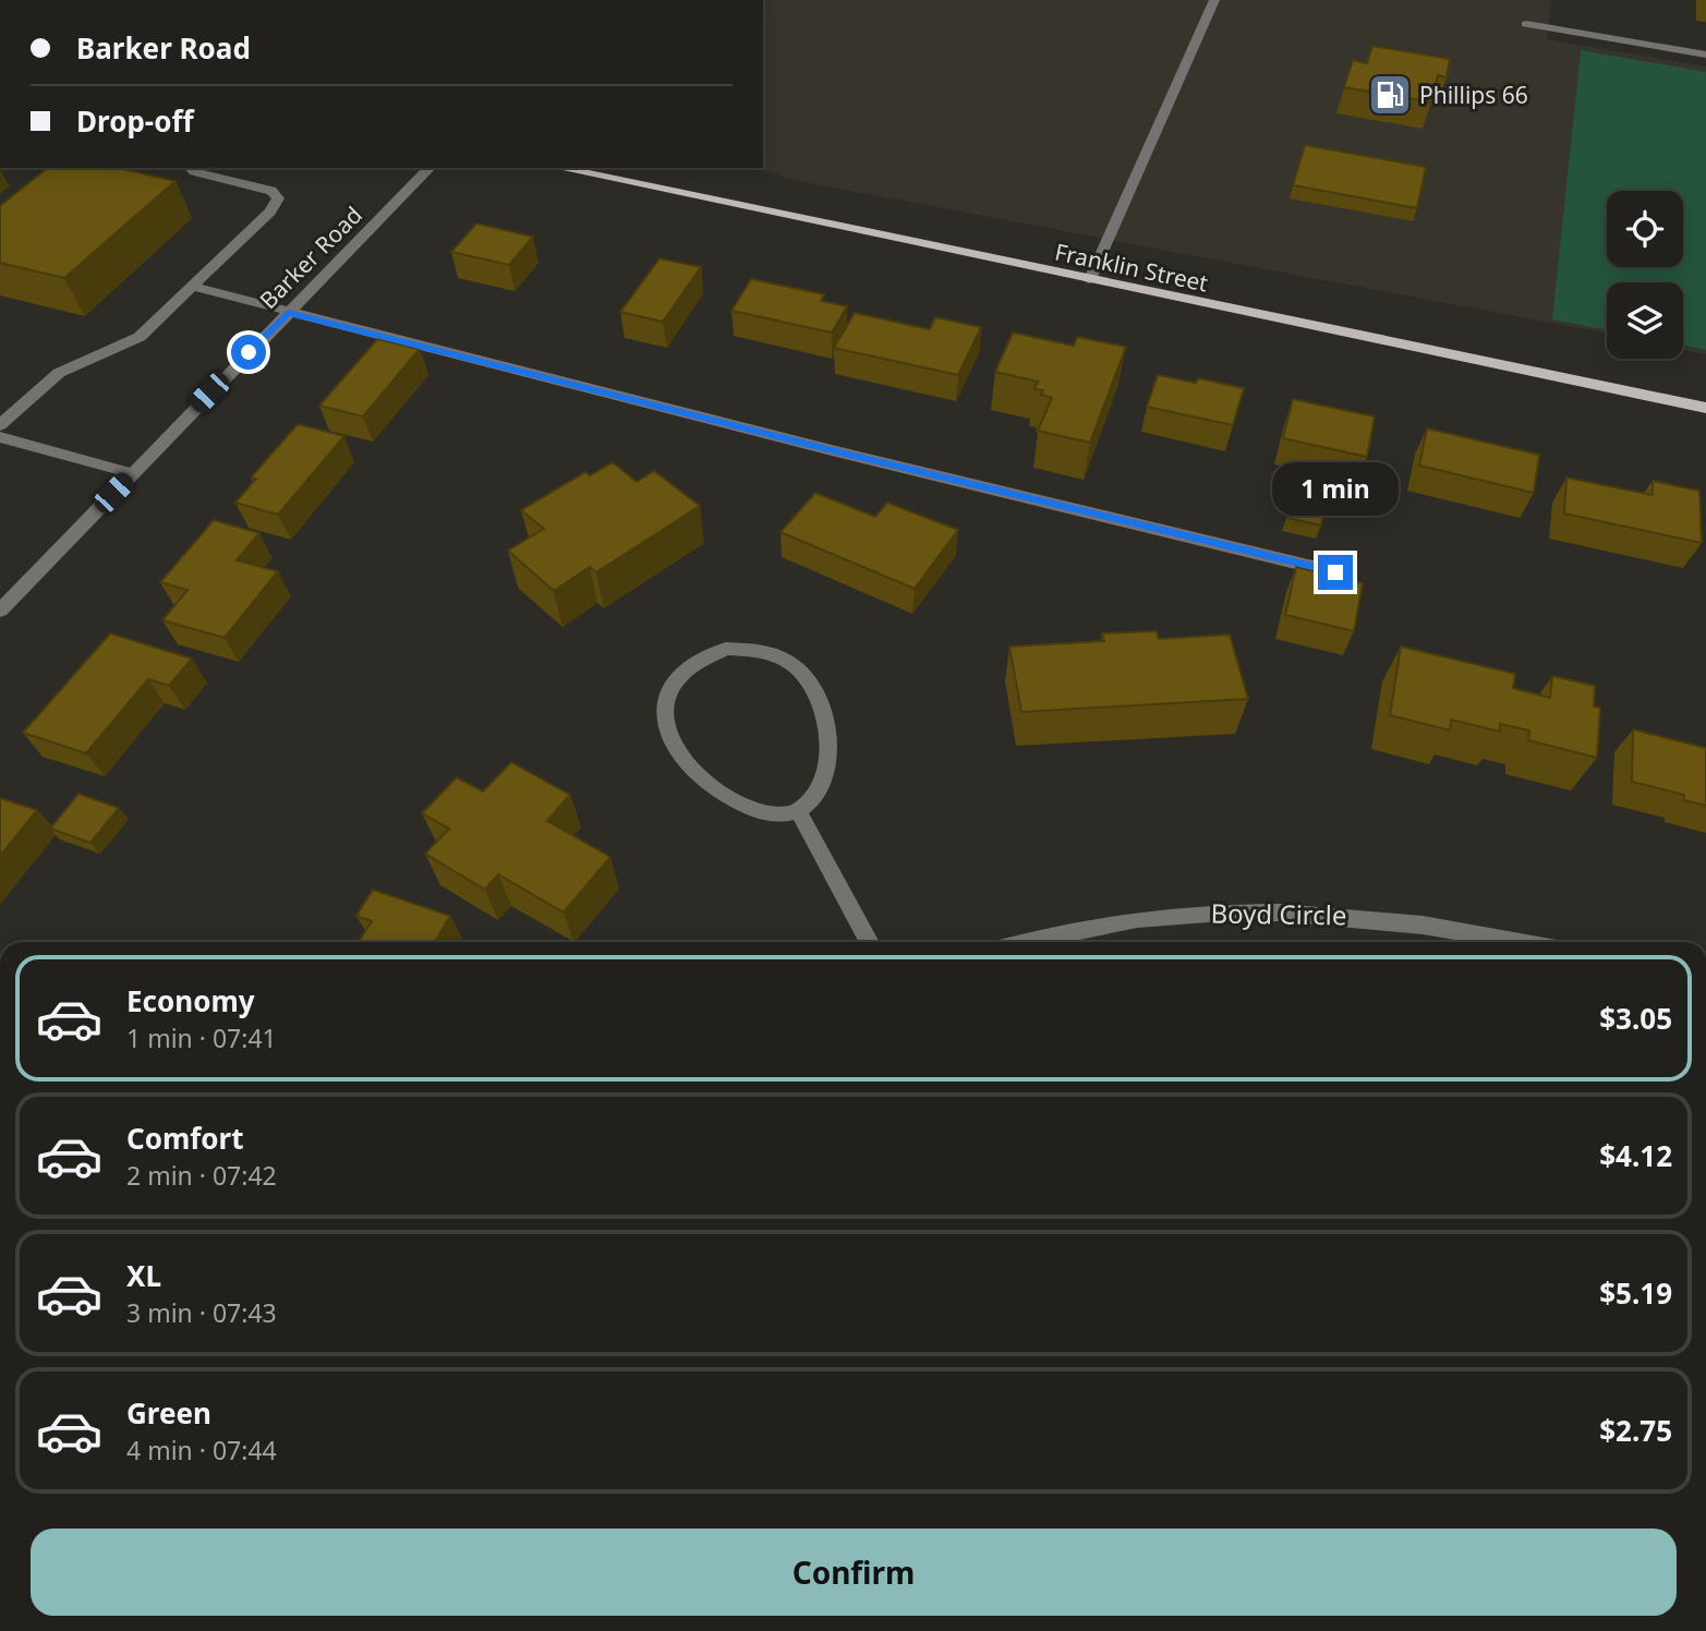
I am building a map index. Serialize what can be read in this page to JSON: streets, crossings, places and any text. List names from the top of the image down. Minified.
{"streets":{"main road":["Franklin Street"],"street":["Barker Road","Boyd Circle"]},"places":{"fuel station":["Phillips 66"]},"page":{"banner":["Barker Road","Drop-off"],"bubble":"1 min","list":[{"name":"Economy","note":"1 min · 07:41","value":"$3.05"},{"name":"Comfort","note":"2 min · 07:42","value":"$4.12"},{"name":"XL","note":"3 min · 07:43","value":"$5.19"},{"name":"Green","note":"4 min · 07:44","value":"$2.75"}],"buttons":"Confirm"}}
